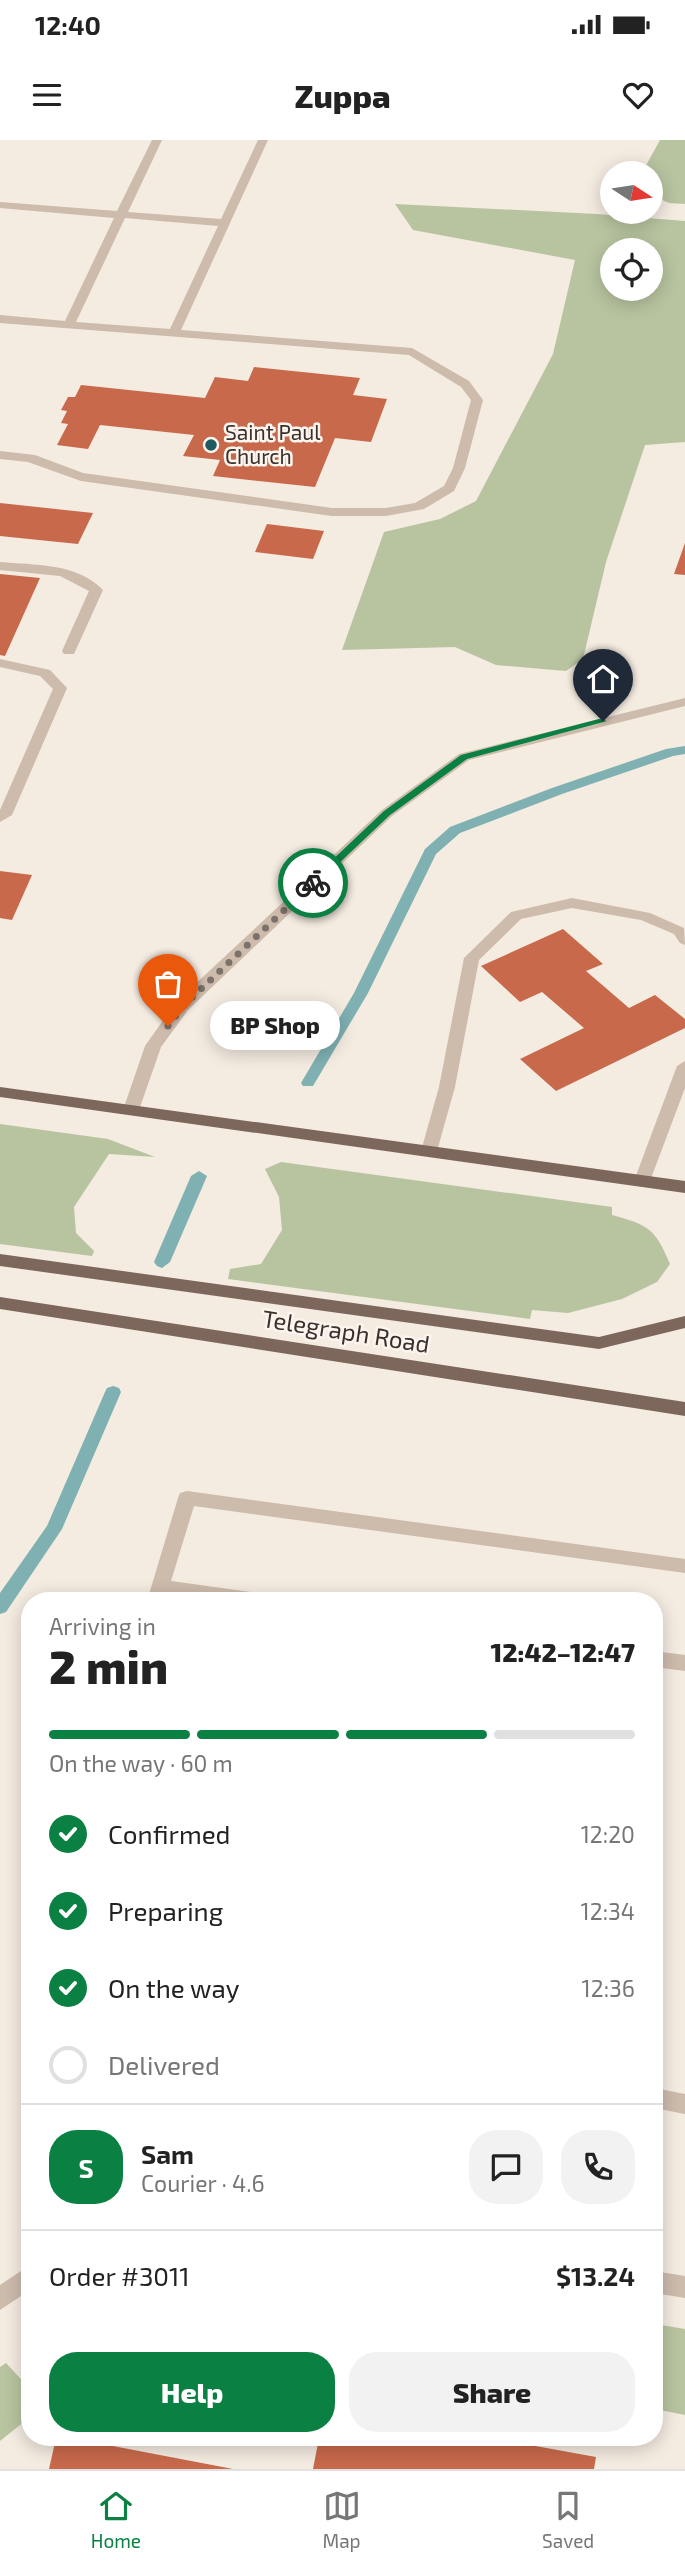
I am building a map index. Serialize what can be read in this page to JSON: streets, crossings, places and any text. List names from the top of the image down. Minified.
{"streets":{"main road":["Telegraph Road"]},"places":["Saint Paul Church","BP Shop"],"north":"right","page":{"status":"12:40","header":"Zuppa","bubble":"BP Shop","heading":["2 min","Arriving in","12:42–12:47"],"panel":["Sam","Courier · 4.6","Order #3011","$13.24"],"bar":"On the way · 60 m","list":[["Confirmed","12:20"],["Preparing","12:34"],["On the way","12:36"],"Delivered"],"round":"S","buttons":["Help","Share"],"tabs":["Home","Map","Saved"]}}
